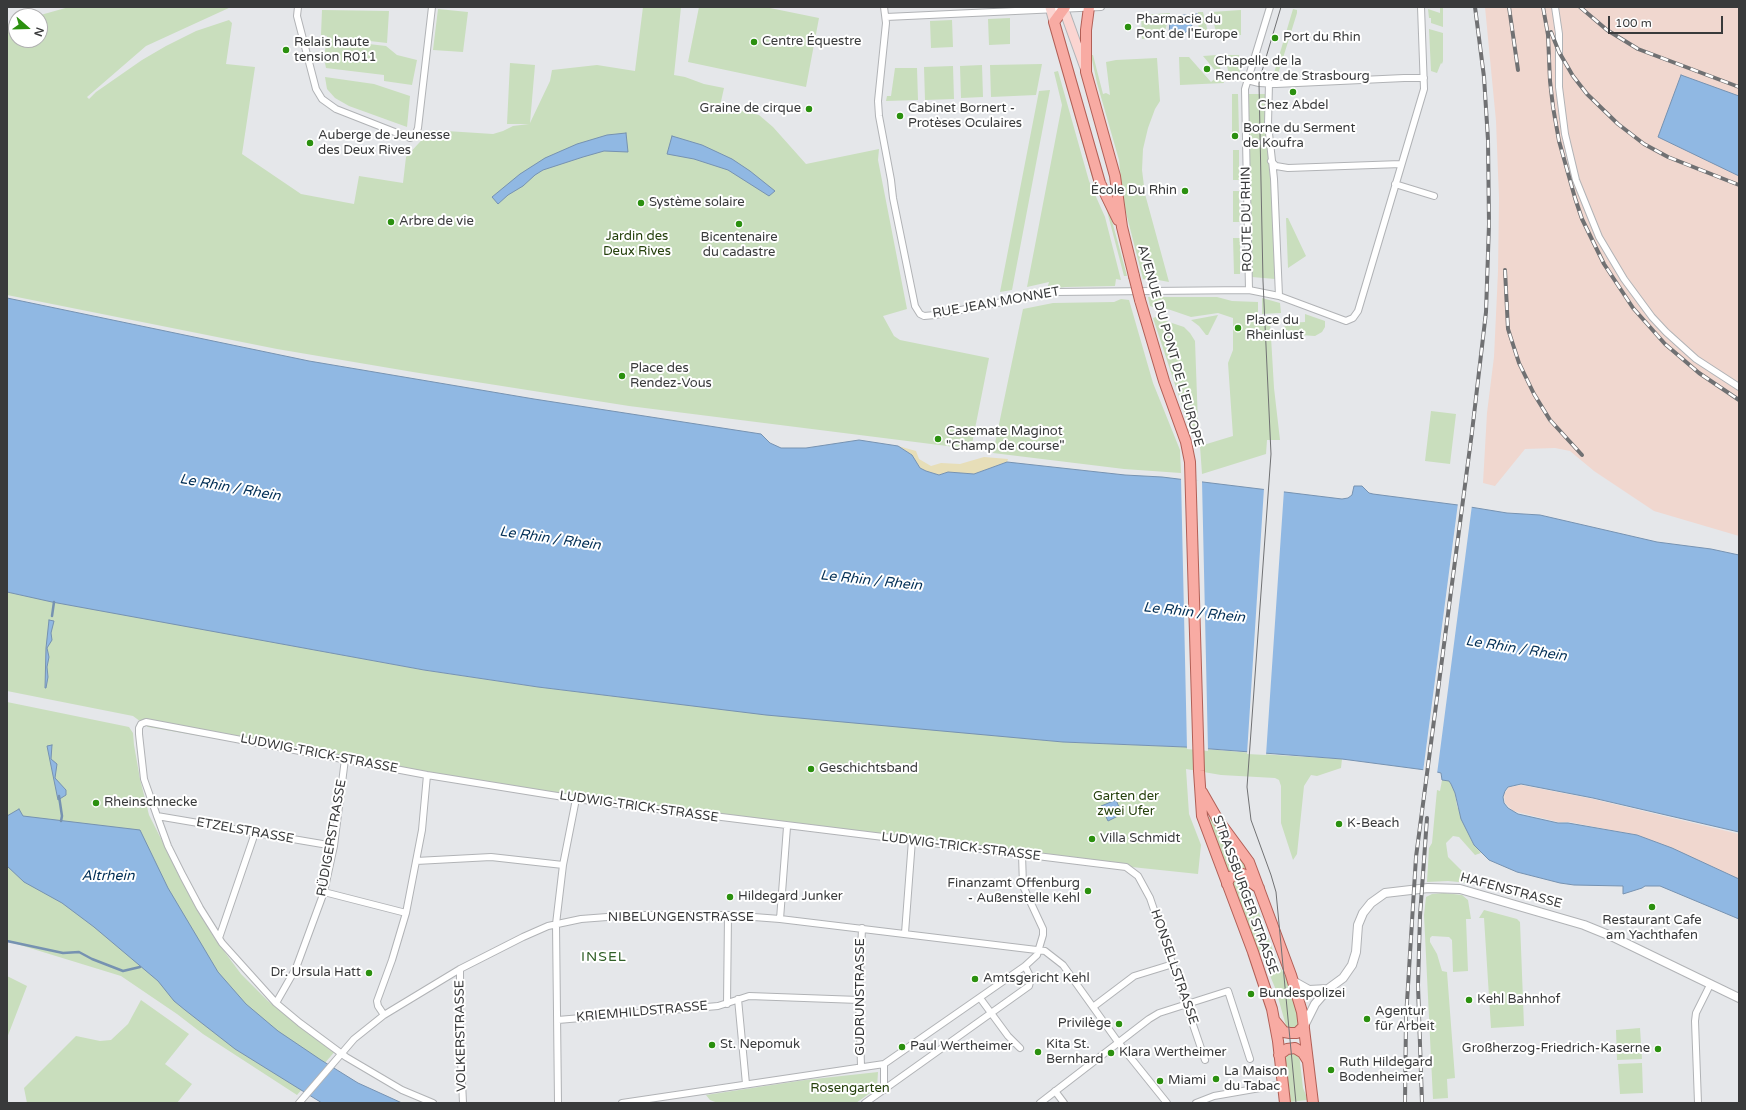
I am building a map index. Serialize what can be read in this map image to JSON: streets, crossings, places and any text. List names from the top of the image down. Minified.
{"streets":{"main road":["AVENUE DU PONT DE L'EUROPE","STRASSBURGER STRASSE"],"street":["ROUTE DU RHIN","RUE JEAN MONNET","LUDWIG-TRICK-STRASSE","ETZELSTRASSE","RÜDIGERSTRASSE","HAFENSTRASSE","NIBELUNGENSTRASSE","HONSELLSTRASSE","GUDRUNSTRASSE","KRIEMHILDSTRASSE","VOLKERSTRASSE"]},"crossings":[["ROUTE DU RHIN","RUE JEAN MONNET"],["AVENUE DU PONT DE L'EUROPE","STRASSBURGER STRASSE"],["LUDWIG-TRICK-STRASSE","ETZELSTRASSE"],["LUDWIG-TRICK-STRASSE","RÜDIGERSTRASSE"],["LUDWIG-TRICK-STRASSE","HONSELLSTRASSE"],["ETZELSTRASSE","RÜDIGERSTRASSE"],["HAFENSTRASSE","STRASSBURGER STRASSE"],["NIBELUNGENSTRASSE","GUDRUNSTRASSE"],["NIBELUNGENSTRASSE","VOLKERSTRASSE"],["GUDRUNSTRASSE","KRIEMHILDSTRASSE"]],"districts":["INSEL"],"water":["Le Rhin / Rhein","Altrhein"],"parks":["Jardin des Deux Rives","Garten der zwei Ufer","Rosengarten"],"places":["Pharmacie du Pont de l'Europe","Port du Rhin","Centre Équestre","Relais haute tension R011","Chapelle de la Rencontre de Strasbourg","Chez Abdel","Graine de cirque","Cabinet Bornert - Protèses Oculaires","Borne du Serment de Koufra","Auberge de Jeunesse des Deux Rives","École Du Rhin","Système solaire","Arbre de vie","Bicentenaire du cadastre","Place du Rheinlust","Place des Rendez-Vous","Casemate Maginot \"Champ de course\"","Geschichtsband","Rheinschnecke","K-Beach","Villa Schmidt","Finanzamt Offenburg - Außenstelle Kehl","Hildegard Junker","Restaurant Cafe am Yachthafen","Dr. Ursula Hatt","Amtsgericht Kehl","Bundespolizei","Kehl Bahnhof","Agentur für Arbeit","Privilège","St. Nepomuk","Paul Wertheimer","Großherzog-Friedrich-Kaserne","Kita St. Bernhard","Klara Wertheimer","Ruth Hildegard Bodenheimer","La Maison du Tabac","Miami"],"scale_bar":"100 m","north":"right"}
